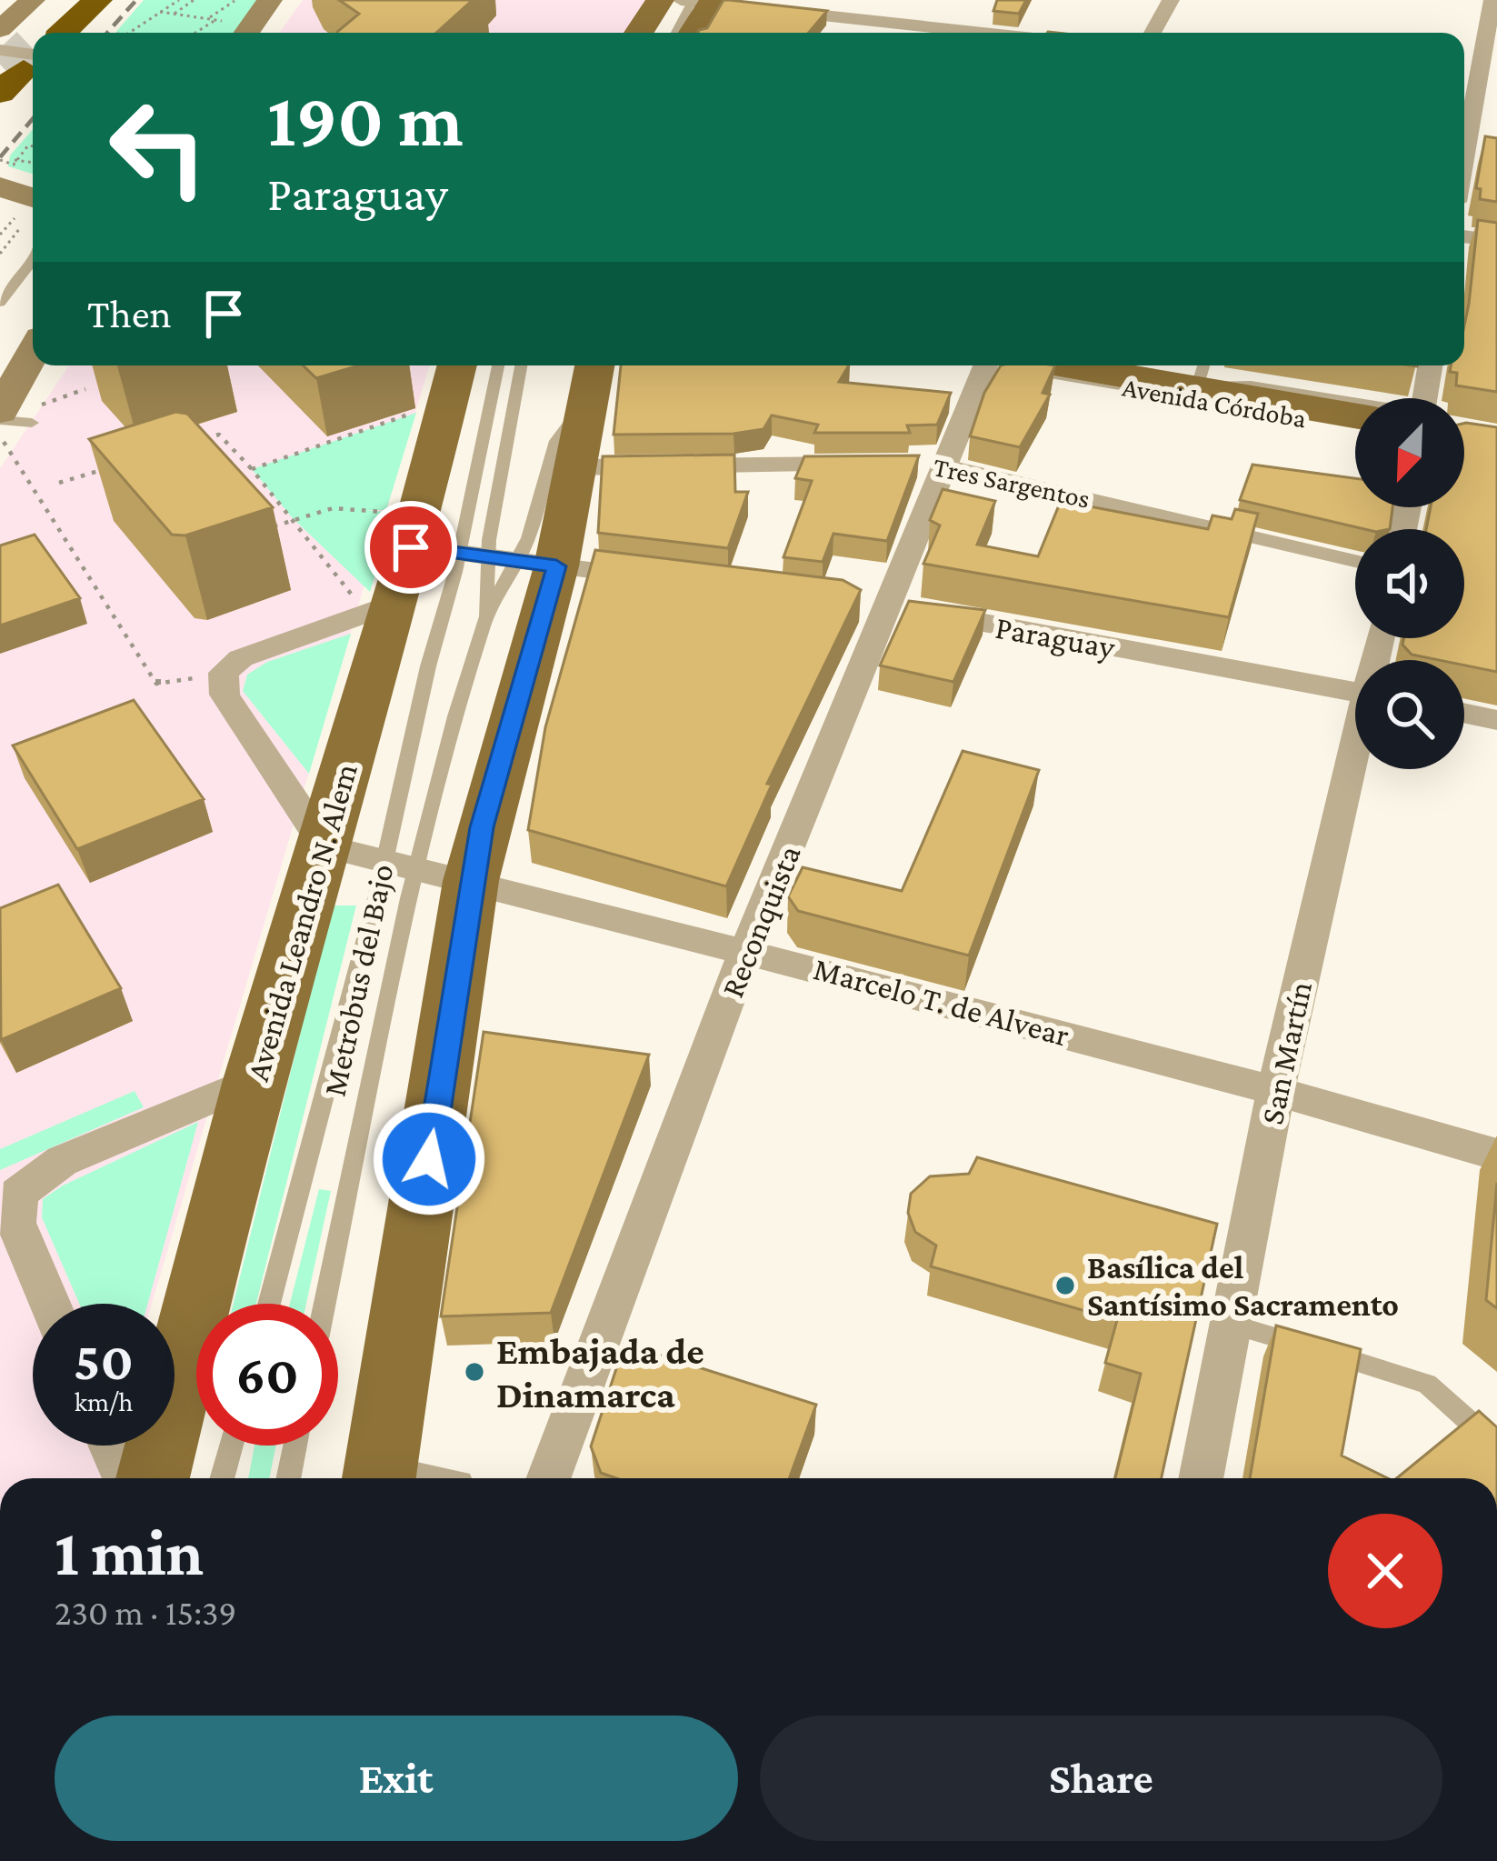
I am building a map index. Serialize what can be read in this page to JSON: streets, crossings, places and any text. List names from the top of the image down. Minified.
{"streets":{"main road":["Avenida Córdoba","Avenida Leandro N. Alem"],"street":["Tres Sargentos","Paraguay","Reconquista","Marcelo T. de Alvear","San Martín"],"lane":["Metrobus del Bajo"]},"crossings":[["Tres Sargentos","Reconquista"],["Paraguay","Reconquista"],["Reconquista","Marcelo T. de Alvear"],["Avenida Leandro N. Alem","Metrobus del Bajo"],["Avenida Leandro N. Alem","Marcelo T. de Alvear"],["Metrobus del Bajo","Marcelo T. de Alvear"],["Marcelo T. de Alvear","San Martín"]],"places":["Basílica del Santísimo Sacramento","Embajada de Dinamarca"],"north":"bottom left","page":{"turn":["190 m","Paraguay"],"then":"Then","speed":"50 km/h","limit":"60","heading":["1 min","230 m · 15:39"],"buttons":["Exit","Share"]}}
